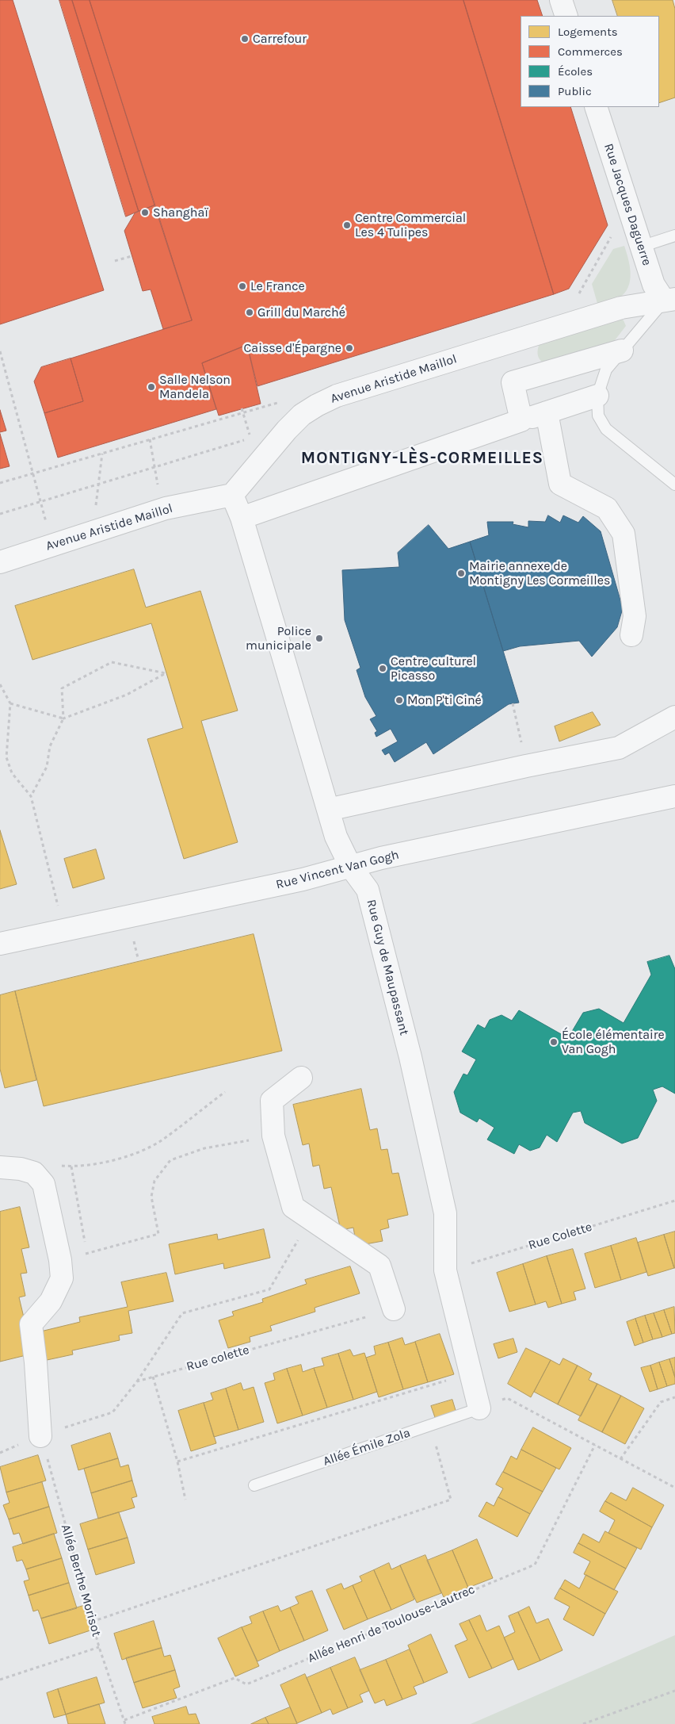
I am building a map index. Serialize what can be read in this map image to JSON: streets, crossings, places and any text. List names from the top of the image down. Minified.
{"streets":{"street":["Rue Jacques Daguerre","Avenue Aristide Maillol","Rue Vincent Van Gogh","Rue Guy de Maupassant"],"lane":["Allée Émile Zola"],"path":["Rue Colette","Rue colette","Allée Berthe Morisot","Allée Henri de Toulouse-Lautrec"]},"crossings":[["Rue Jacques Daguerre","Avenue Aristide Maillol"],["Avenue Aristide Maillol","Rue Guy de Maupassant"],["Rue Vincent Van Gogh","Rue Guy de Maupassant"],["Rue Guy de Maupassant","Rue Colette"],["Rue Guy de Maupassant","Allée Émile Zola"],["Allée Berthe Morisot","Allée Henri de Toulouse-Lautrec"]],"districts":["MONTIGNY-LÈS-CORMEILLES"],"places":["Carrefour","Shanghaï","Centre Commercial Les 4 Tulipes","Le France","Grill du Marché","Caisse d'Épargne","Salle Nelson Mandela","Mairie annexe de Montigny Les Cormeilles","Police municipale","Centre culturel Picasso","Mon P'ti Ciné","École élémentaire Van Gogh"],"legend":["Logements","Commerces","Écoles","Public"]}
